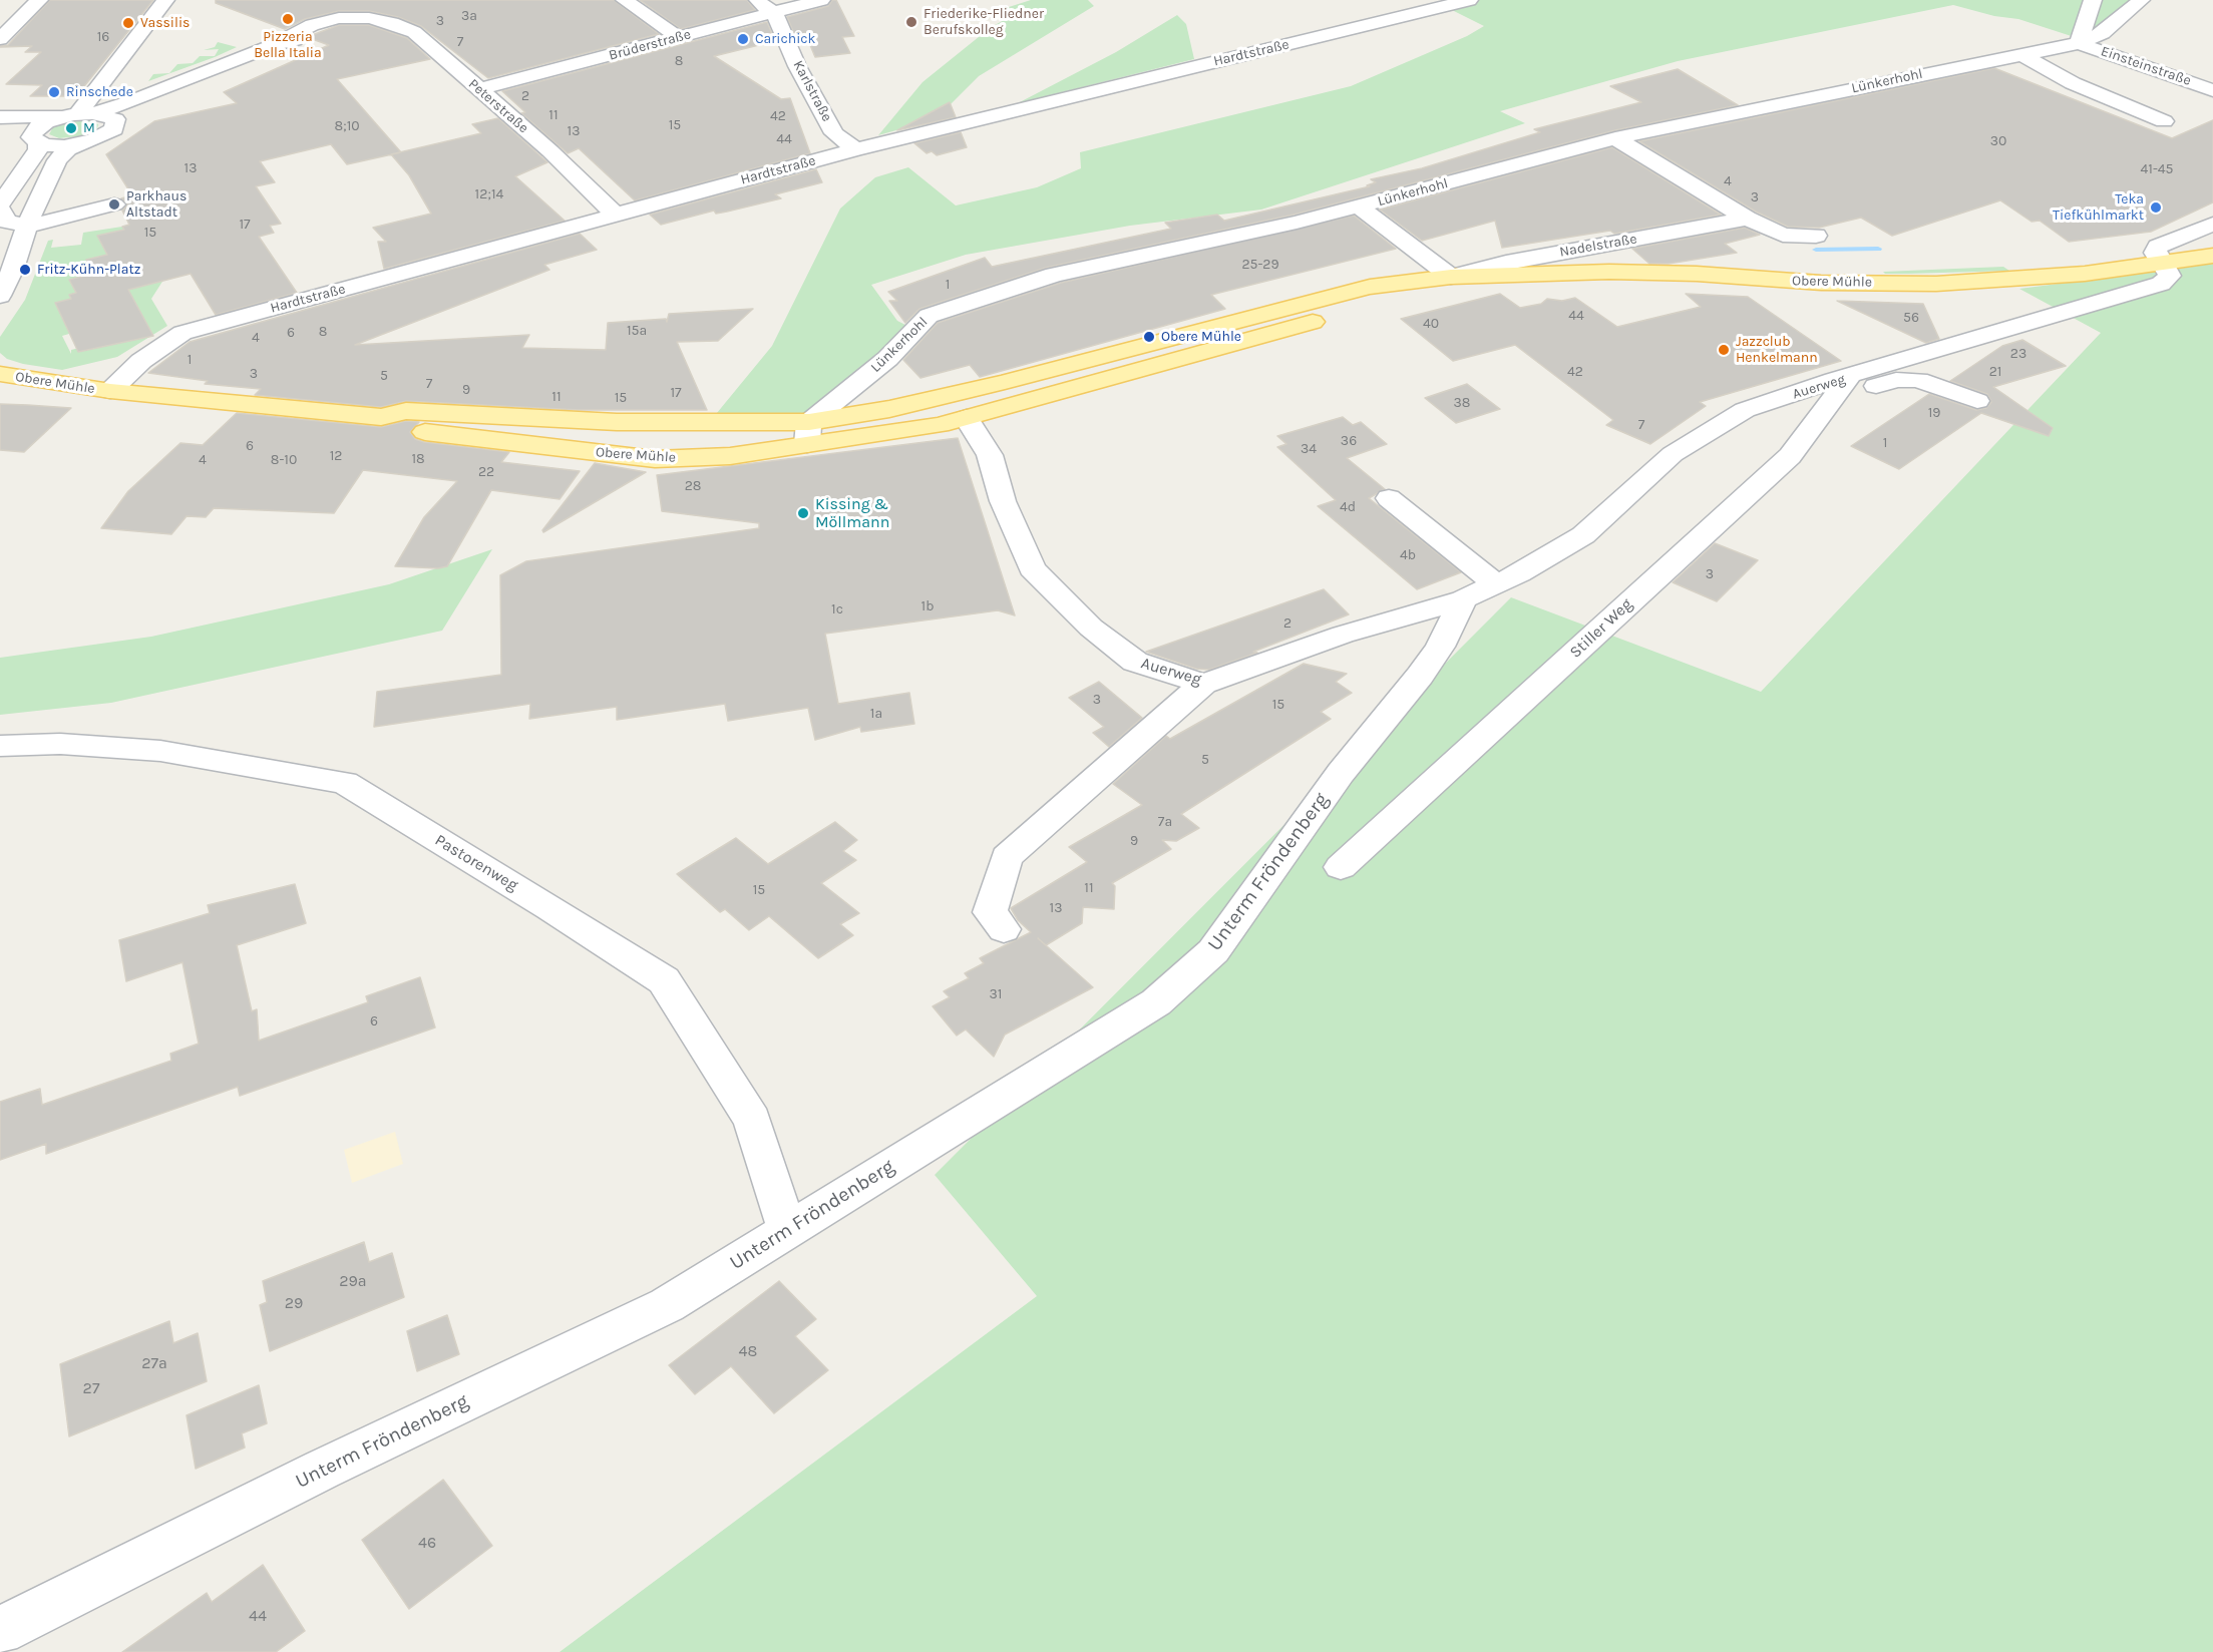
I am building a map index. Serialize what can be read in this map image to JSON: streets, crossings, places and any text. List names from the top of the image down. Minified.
{"streets":{"main road":["Obere Mühle"],"street":["Brüderstraße","Hardtstraße","Einsteinstraße","Lünkerhohl","Karlstraße","Peterstraße","Nadelstraße","Auerweg","Stiller Weg","Pastorenweg","Unterm Fröndenberg"]},"crossings":[["Brüderstraße","Karlstraße"],["Brüderstraße","Peterstraße"],["Hardtstraße","Karlstraße"],["Hardtstraße","Peterstraße"],["Hardtstraße","Obere Mühle"],["Einsteinstraße","Lünkerhohl"],["Lünkerhohl","Obere Mühle"],["Nadelstraße","Obere Mühle"],["Obere Mühle","Auerweg"],["Auerweg","Stiller Weg"],["Auerweg","Unterm Fröndenberg"],["Pastorenweg","Unterm Fröndenberg"]],"places":["Pizzeria Bella Italia","Friederike-Fliedner Berufskolleg","Vassilis","Carichick","Rinschede","M","Parkhaus Altstadt","Teka Tiefkühlmarkt","Fritz-Kühn-Platz","Obere Mühle","Jazzclub Henkelmann","Kissing & Möllmann"],"house_numbers":["3a","3","16","7","8","2","11","42","15","8;10","13","44","30","13","41-45","4","12;14","3","17","15","25-29","1","44","56","40","15a","8","6","4","23","1","42","21","3","5","7","9","17","11","15","38","19","7","36","1","6","34","12","18","4","8-10","22","28","4d","4b","3","1b","1c","2","3","15","1a","5","7a","9","11","15","13","31","6","29a","29","48","27a","27","46","44"]}
